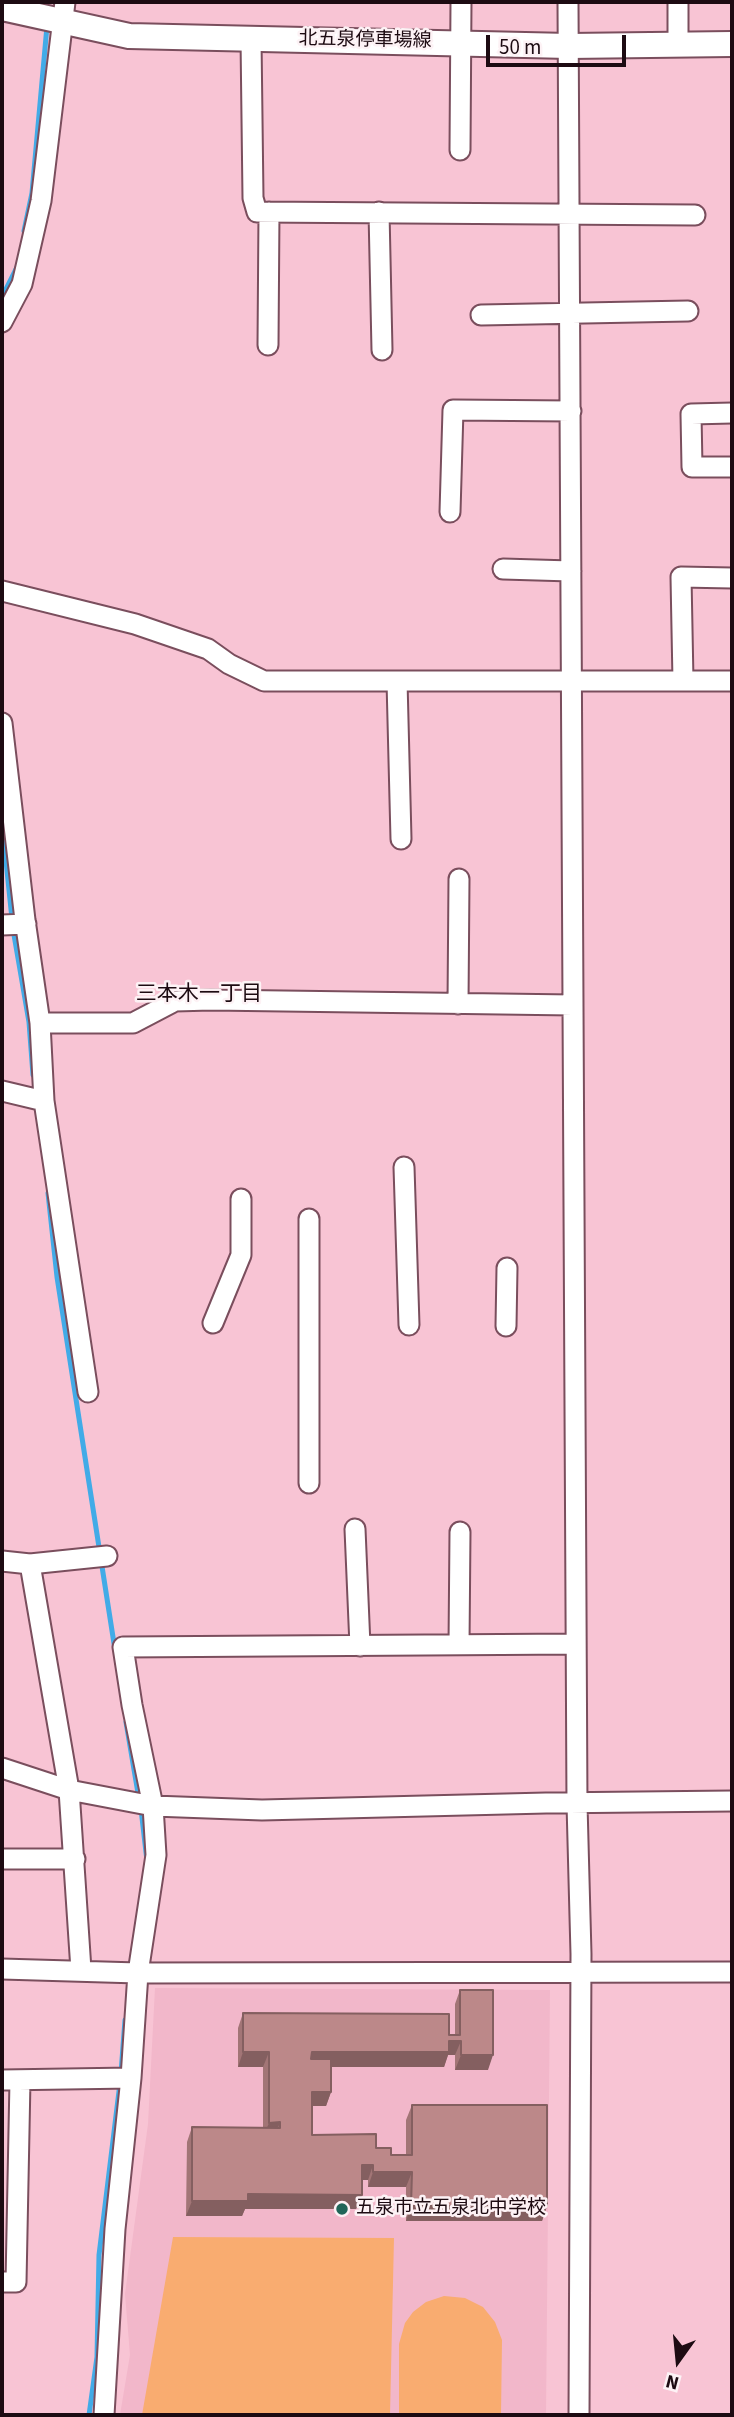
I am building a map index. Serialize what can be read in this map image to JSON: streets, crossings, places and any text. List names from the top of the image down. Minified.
{"streets":{"main road":["北五泉停車場線"]},"districts":["三本木一丁目"],"places":["五泉市立五泉北中学校"],"scale_bar":"50 m","north":"bottom"}
